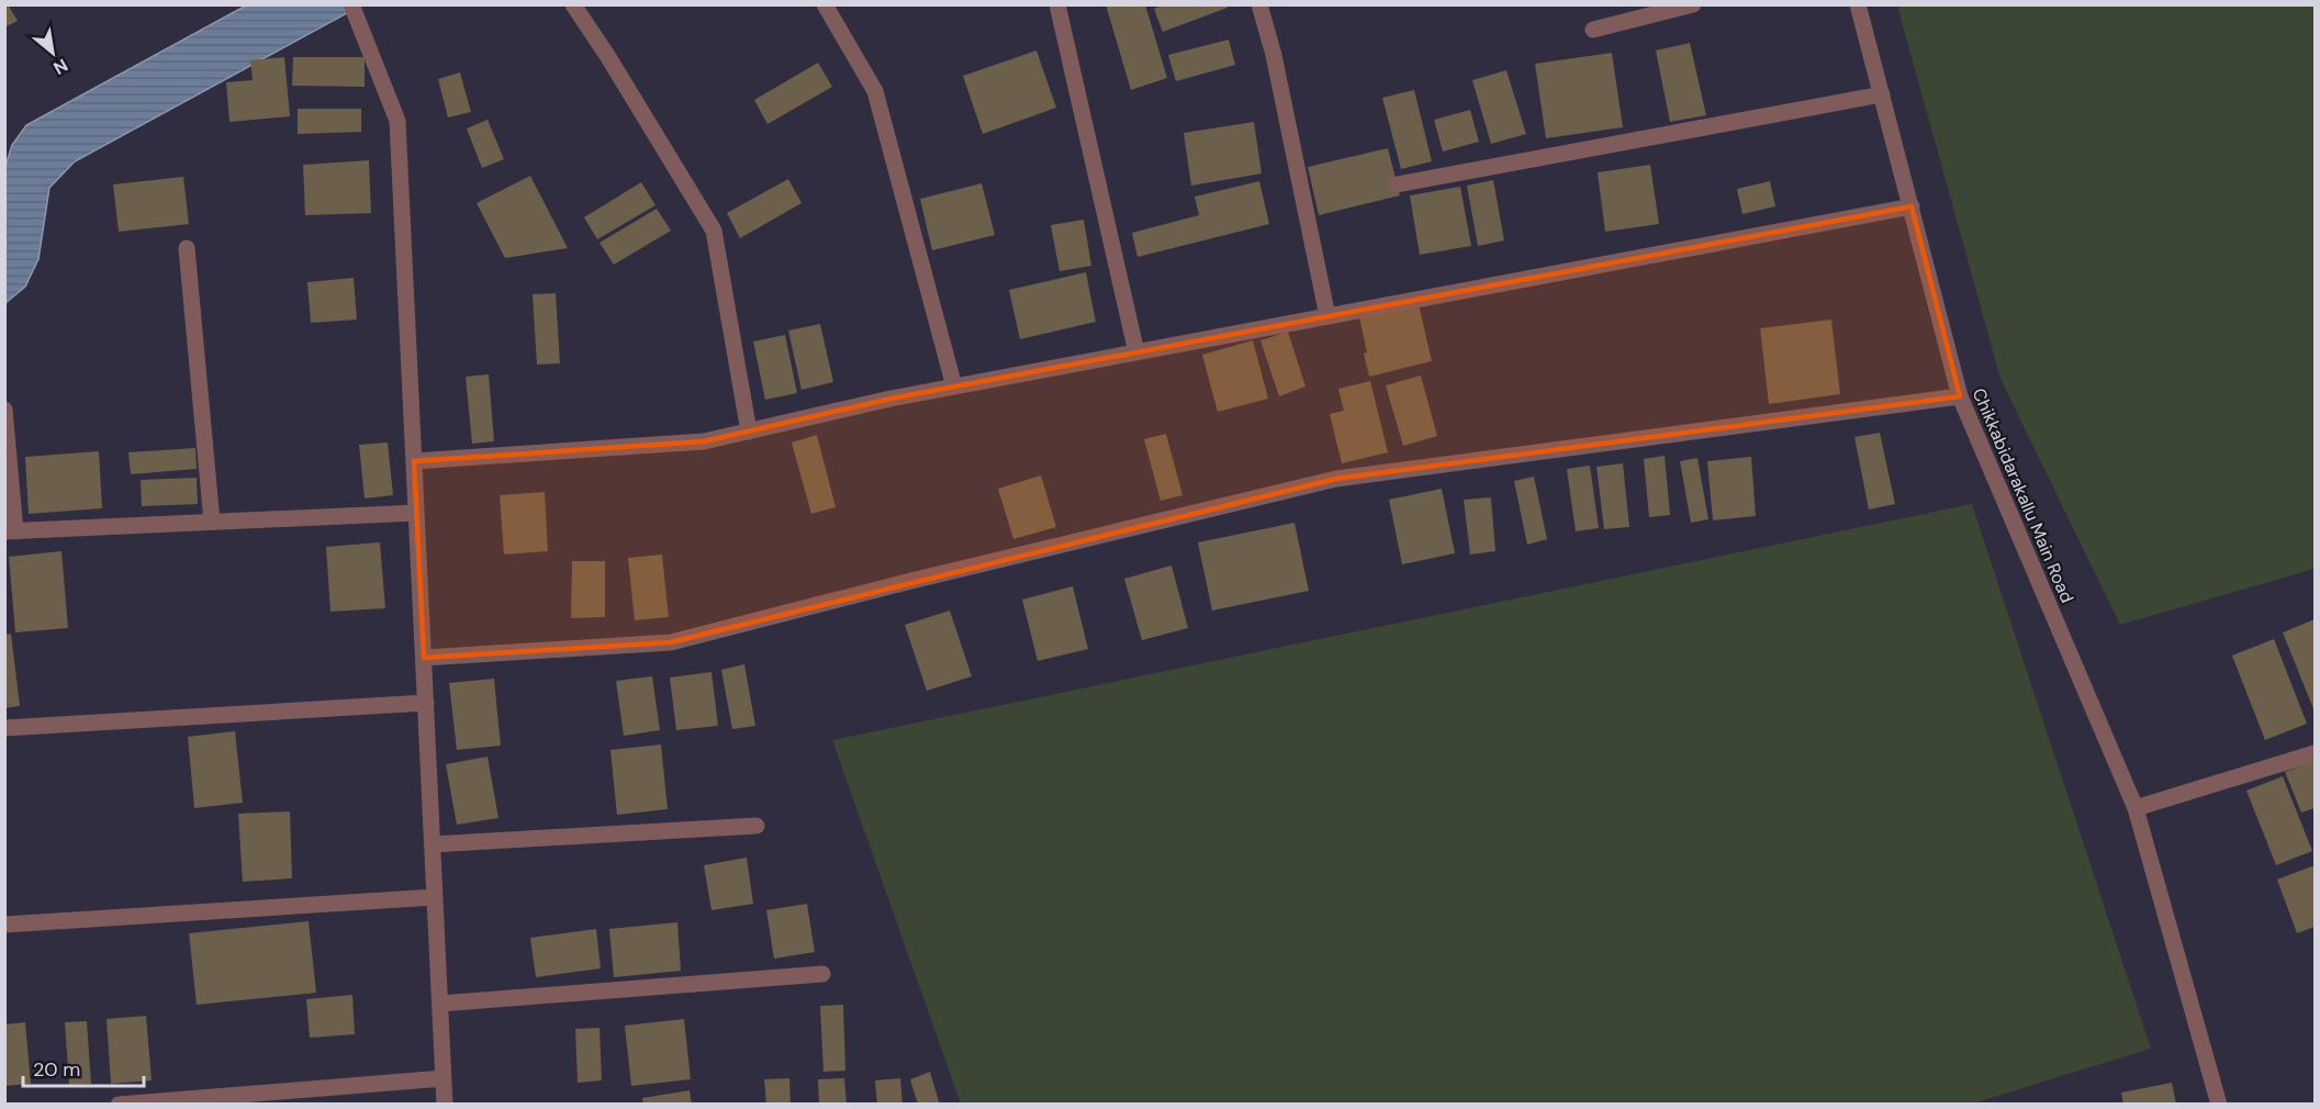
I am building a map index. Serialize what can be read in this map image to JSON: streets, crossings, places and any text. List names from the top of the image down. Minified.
{"streets":{"street":["Chikkabidarakallu Main Road"]},"scale_bar":"20 m","north":"bottom right"}
